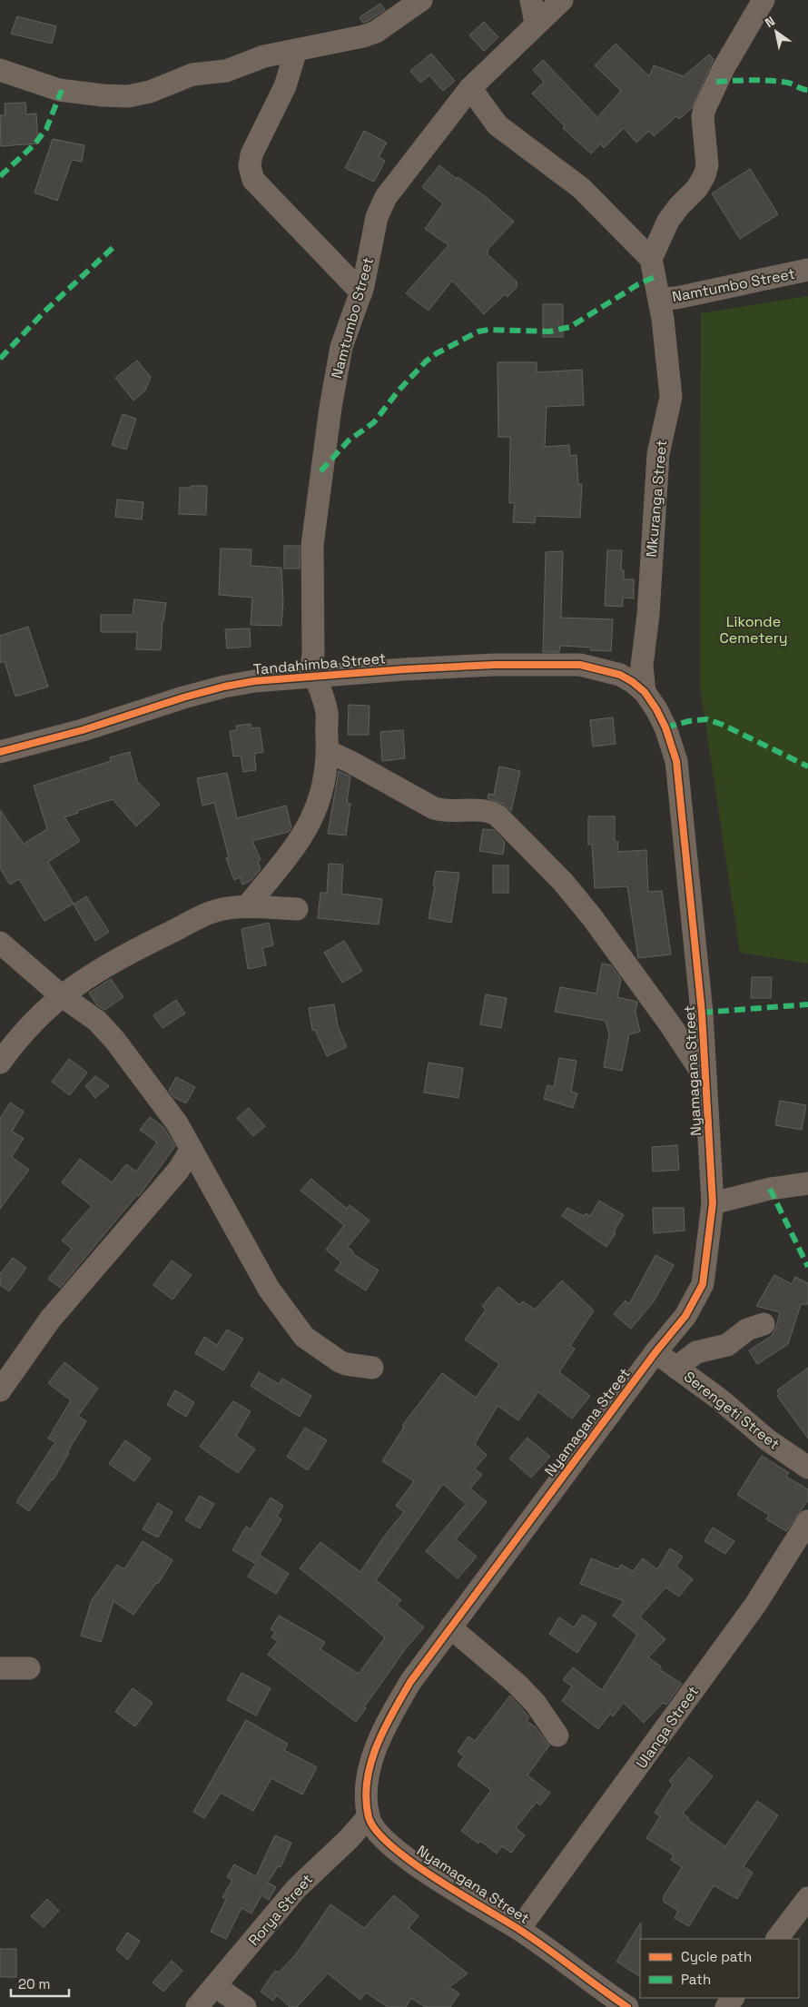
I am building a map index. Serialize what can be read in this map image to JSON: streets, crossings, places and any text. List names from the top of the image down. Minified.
{"streets":{"street":["Namtumbo Street","Mkuranga Street","Tandahimba Street","Nyamagana Street","Serengeti Street","Ulanga Street","Rorya Street"]},"crossings":[["Namtumbo Street","Mkuranga Street"],["Namtumbo Street","Tandahimba Street"],["Mkuranga Street","Tandahimba Street"],["Mkuranga Street","Nyamagana Street"],["Tandahimba Street","Nyamagana Street"],["Nyamagana Street","Serengeti Street"],["Nyamagana Street","Ulanga Street"],["Nyamagana Street","Rorya Street"]],"parks":["Likonde Cemetery"],"legend":["Cycle path","Path"],"scale_bar":"20 m","north":"top left"}
